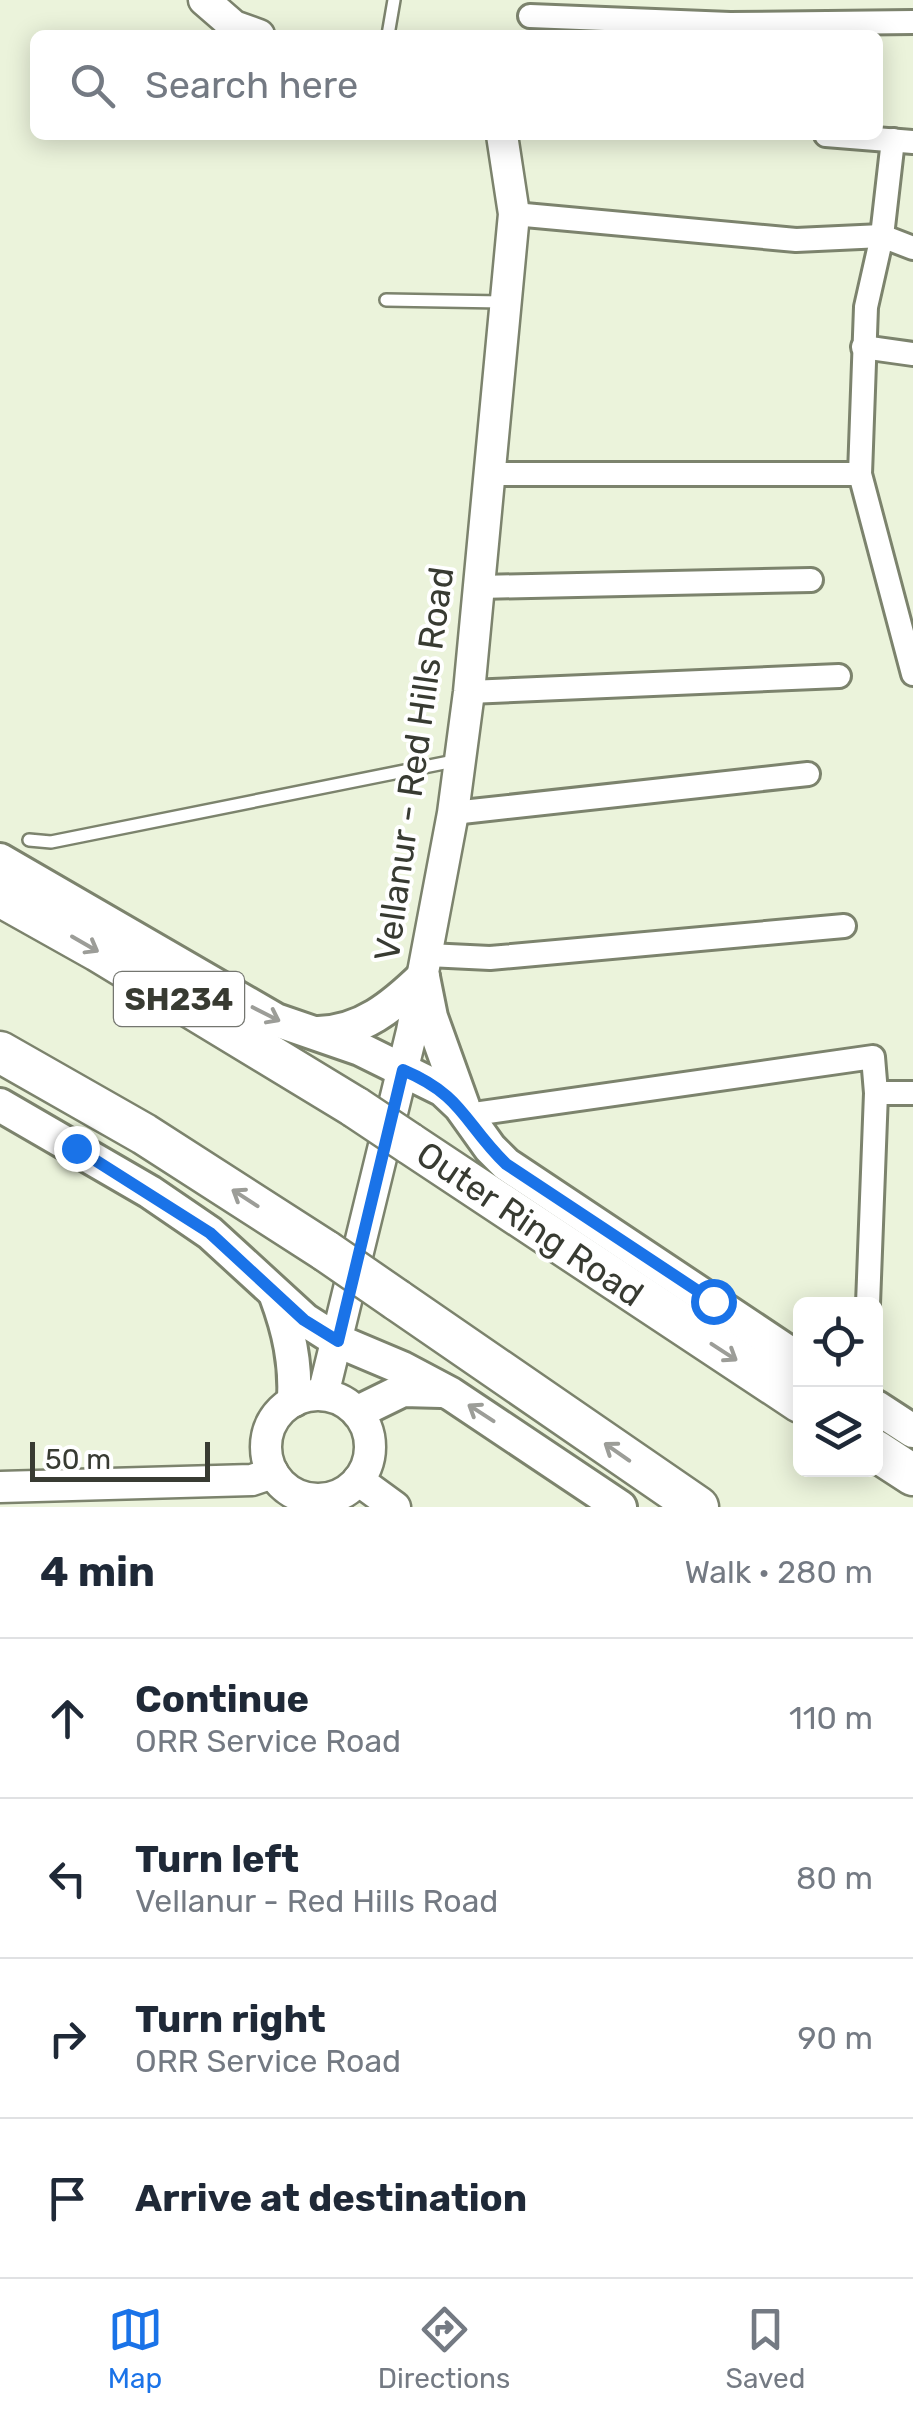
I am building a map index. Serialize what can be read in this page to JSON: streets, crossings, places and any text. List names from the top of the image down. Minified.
{"streets":{"highway":["SH234","Outer Ring Road"],"street":["Vellanur - Red Hills Road"]},"scale_bar":"50 m","page":{"search":"Search here","scale":"50 m","heading":["4 min","Walk · 280 m"],"list":[["Continue","ORR Service Road","110 m"],["Turn left","Vellanur - Red Hills Road","80 m"],["Turn right","ORR Service Road","90 m"],"Arrive at destination"],"nav":["Map","Directions","Saved"]}}
